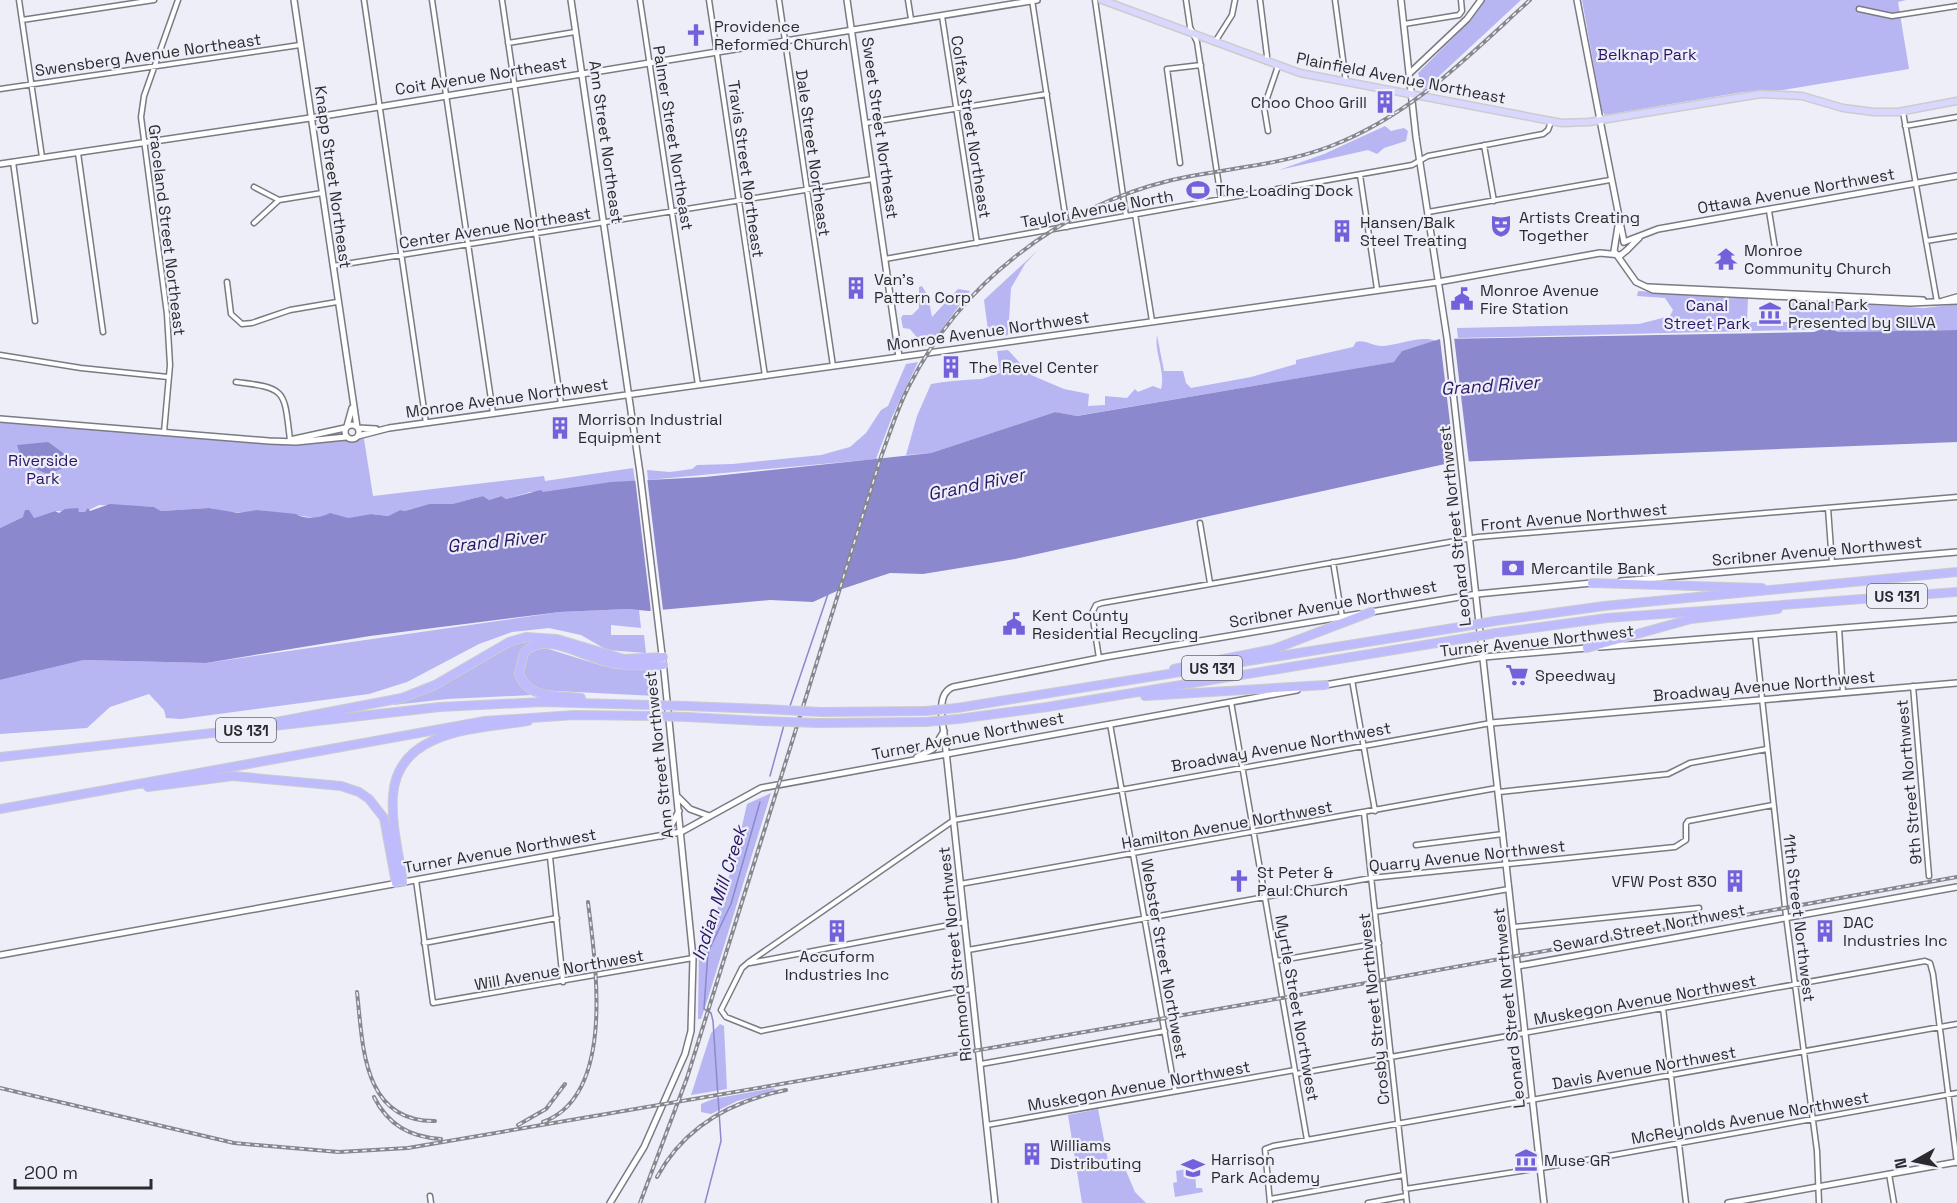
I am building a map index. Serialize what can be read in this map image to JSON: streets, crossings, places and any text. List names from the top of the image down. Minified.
{"streets":{"highway":["US 131"],"main road":["Plainfield Avenue Northeast"],"street":["Swensberg Avenue Northeast","Coit Avenue Northeast","Colfax Street Northeast","Sweet Street Northeast","Palmer Street Northeast","Ann Street Northeast","Dale Street Northeast","Travis Street Northeast","Knapp Street Northeast","Ottawa Avenue Northwest","Taylor Avenue North","Center Avenue Northeast","Graceland Street Northeast","Monroe Avenue Northwest","Front Avenue Northwest","Leonard Street Northwest","Scribner Avenue Northwest","Turner Avenue Northwest","Broadway Avenue Northwest","Ann Street Northwest","9th Street Northwest","Hamilton Avenue Northwest","Quarry Avenue Northwest","11th Street Northwest","Seward Street Northwest","Richmond Street Northwest","Webster Street Northwest","Will Avenue Northwest","Muskegon Avenue Northwest","Myrtle Street Northwest","Crosby Street Northwest","Davis Avenue Northwest","McReynolds Avenue Northwest"]},"crossings":[["Swensberg Avenue Northeast","Knapp Street Northeast"],["Swensberg Avenue Northeast","Graceland Street Northeast"],["Coit Avenue Northeast","Colfax Street Northeast"],["Coit Avenue Northeast","Sweet Street Northeast"],["Coit Avenue Northeast","Palmer Street Northeast"],["Coit Avenue Northeast","Ann Street Northeast"],["Coit Avenue Northeast","Dale Street Northeast"],["Coit Avenue Northeast","Travis Street Northeast"],["Coit Avenue Northeast","Knapp Street Northeast"],["Coit Avenue Northeast","Graceland Street Northeast"],["Plainfield Avenue Northeast","Taylor Avenue North"],["Plainfield Avenue Northeast","Leonard Street Northwest"],["Colfax Street Northeast","Taylor Avenue North"],["Sweet Street Northeast","Taylor Avenue North"],["Sweet Street Northeast","Center Avenue Northeast"],["Sweet Street Northeast","Monroe Avenue Northwest"],["Palmer Street Northeast","Center Avenue Northeast"],["Palmer Street Northeast","Monroe Avenue Northwest"],["Ann Street Northeast","Center Avenue Northeast"],["Ann Street Northeast","Ann Street Northwest"],["Dale Street Northeast","Center Avenue Northeast"],["Dale Street Northeast","Monroe Avenue Northwest"],["Travis Street Northeast","Center Avenue Northeast"],["Travis Street Northeast","Monroe Avenue Northwest"],["Knapp Street Northeast","Center Avenue Northeast"],["Knapp Street Northeast","Monroe Avenue Northwest"],["Ottawa Avenue Northwest","Monroe Avenue Northwest"],["Taylor Avenue North","Leonard Street Northwest"],["Monroe Avenue Northwest","Leonard Street Northwest"],["Monroe Avenue Northwest","Ann Street Northwest"],["Front Avenue Northwest","Leonard Street Northwest"],["Front Avenue Northwest","Scribner Avenue Northwest"],["Leonard Street Northwest","Scribner Avenue Northwest"],["Leonard Street Northwest","Turner Avenue Northwest"],["Leonard Street Northwest","Broadway Avenue Northwest"],["Leonard Street Northwest","Hamilton Avenue Northwest"],["Leonard Street Northwest","Quarry Avenue Northwest"],["Leonard Street Northwest","Seward Street Northwest"],["Leonard Street Northwest","Muskegon Avenue Northwest"],["Leonard Street Northwest","Davis Avenue Northwest"],["Leonard Street Northwest","McReynolds Avenue Northwest"],["Scribner Avenue Northwest","Richmond Street Northwest"],["Turner Avenue Northwest","Ann Street Northwest"],["Turner Avenue Northwest","11th Street Northwest"],["Turner Avenue Northwest","Richmond Street Northwest"],["Turner Avenue Northwest","Webster Street Northwest"],["Turner Avenue Northwest","Myrtle Street Northwest"],["Broadway Avenue Northwest","9th Street Northwest"],["Broadway Avenue Northwest","11th Street Northwest"],["Broadway Avenue Northwest","Richmond Street Northwest"],["Broadway Avenue Northwest","Webster Street Northwest"],["Broadway Avenue Northwest","Myrtle Street Northwest"],["Ann Street Northwest","Will Avenue Northwest"],["Hamilton Avenue Northwest","11th Street Northwest"],["Hamilton Avenue Northwest","Richmond Street Northwest"],["Hamilton Avenue Northwest","Webster Street Northwest"],["Hamilton Avenue Northwest","Myrtle Street Northwest"],["Hamilton Avenue Northwest","Crosby Street Northwest"],["Quarry Avenue Northwest","11th Street Northwest"],["Quarry Avenue Northwest","Richmond Street Northwest"],["Quarry Avenue Northwest","Webster Street Northwest"],["Quarry Avenue Northwest","Myrtle Street Northwest"],["Quarry Avenue Northwest","Crosby Street Northwest"],["11th Street Northwest","Seward Street Northwest"],["11th Street Northwest","Muskegon Avenue Northwest"],["11th Street Northwest","Davis Avenue Northwest"],["11th Street Northwest","McReynolds Avenue Northwest"],["Richmond Street Northwest","Muskegon Avenue Northwest"],["Webster Street Northwest","Muskegon Avenue Northwest"],["Muskegon Avenue Northwest","Myrtle Street Northwest"],["Muskegon Avenue Northwest","Crosby Street Northwest"],["Muskegon Avenue Northwest","Davis Avenue Northwest"],["Myrtle Street Northwest","Davis Avenue Northwest"],["Crosby Street Northwest","Davis Avenue Northwest"],["Crosby Street Northwest","McReynolds Avenue Northwest"]],"water":["Grand River","Indian Mill Creek"],"parks":["Belknap Park","Canal Street Park","Riverside Park"],"places":{"church":["Providence Reformed Church","St Peter & Paul Church"],"building":["Choo Choo Grill","Hansen/Balk Steel Treating","Van's Pattern Corp","The Revel Center","Morrison Industrial Equipment","VFW Post 830","Accuform Industries Inc","DAC Industries Inc","Williams Distributing"],"sports":["The Loading Dock"],"theatre":["Artists Creating Together"],"temple":["Monroe Community Church"],"public building":["Monroe Avenue Fire Station","Kent County Residential Recycling"],"museum":["Canal Park Presented by SILVA","Muse GR"],"bank":["Mercantile Bank"],"supermarket":["Speedway"],"school or university":["Harrison Park Academy"]},"scale_bar":"200 m","north":"left"}
